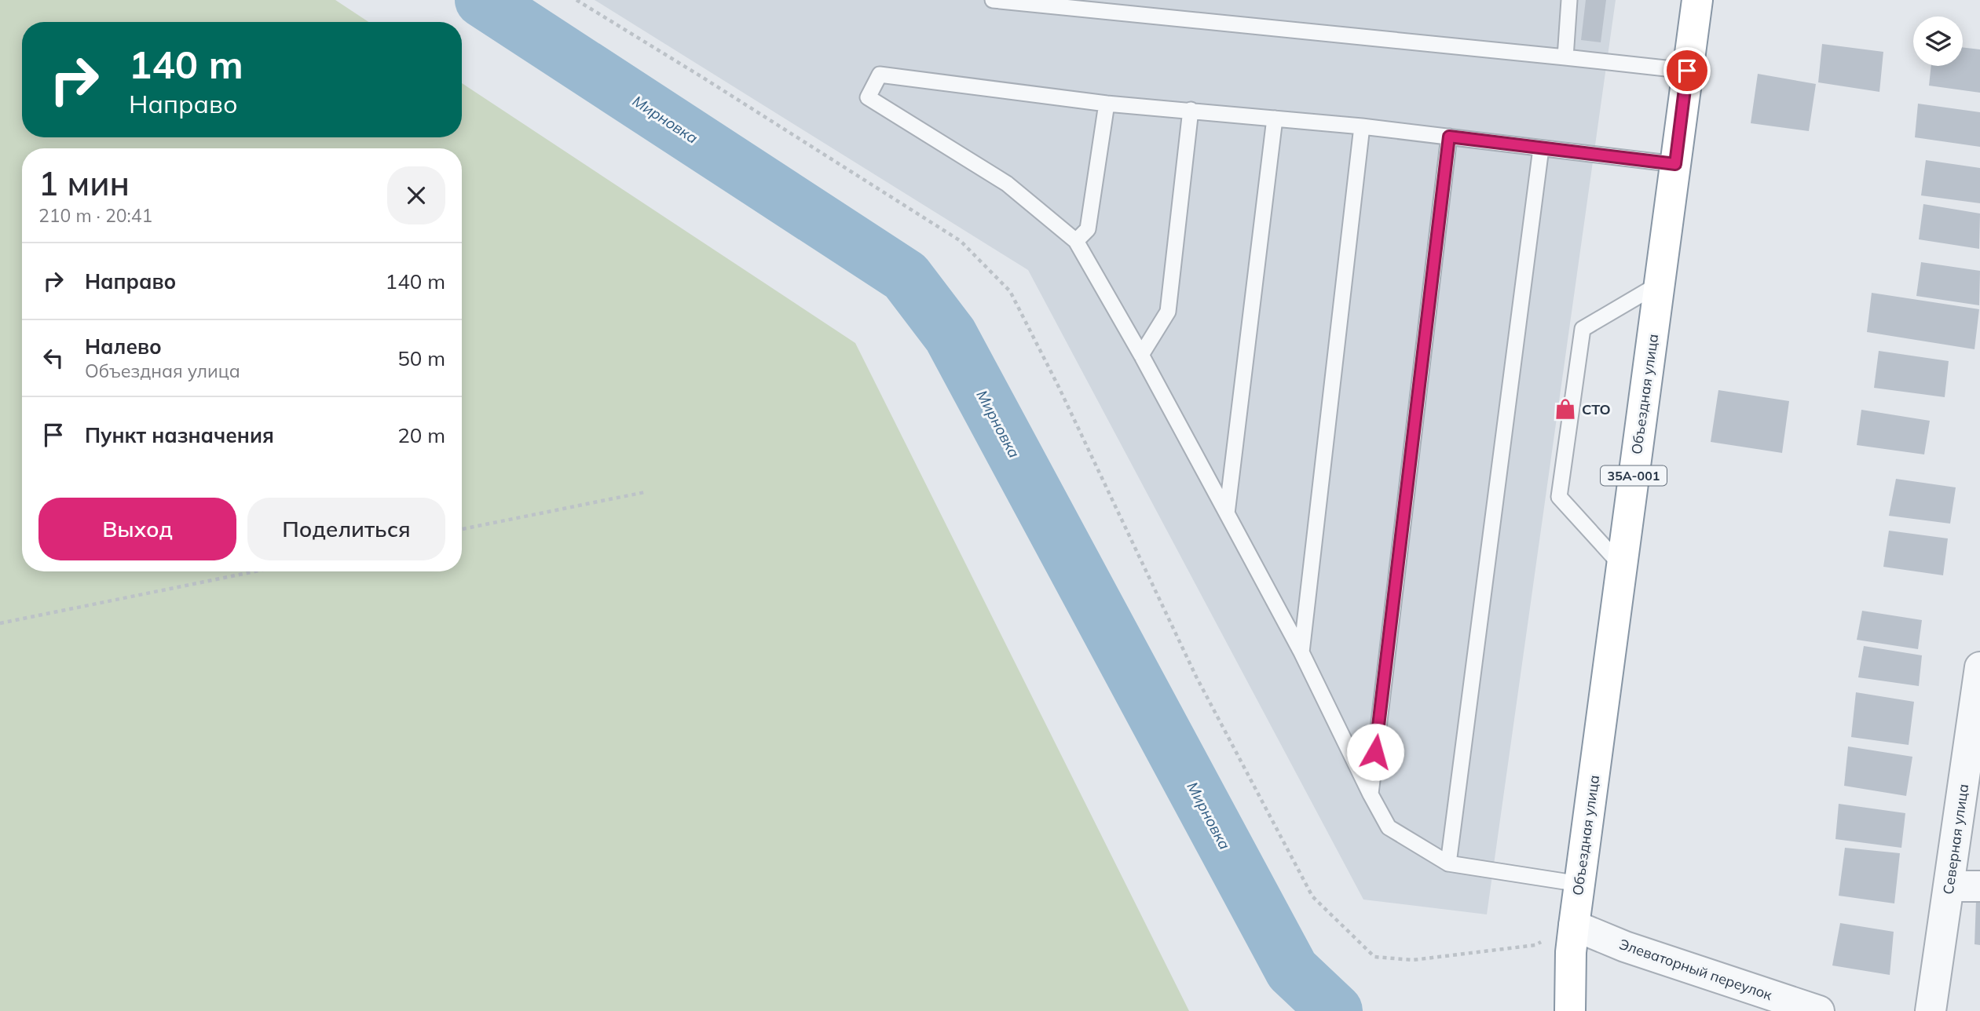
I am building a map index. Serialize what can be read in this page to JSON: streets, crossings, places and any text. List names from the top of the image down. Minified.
{"streets":{"highway":["Объездная улица","35А-001"],"street":["Северная улица","Элеваторный переулок"]},"crossings":[["Объездная улица","35А-001"],["Объездная улица","Элеваторный переулок"],["35А-001","Элеваторный переулок"]],"water":["Мирновка"],"places":{"shop":["СТО"]},"page":{"turn":["140 m","Направо"],"heading":["1 мин","210 m · 20:41"],"list":[{"name":"Направо","value":"140 m"},{"name":"Налево","note":"Объездная улица","value":"50 m"},{"name":"Пункт назначения","value":"20 m"}],"buttons":["Выход","Поделиться"]}}
